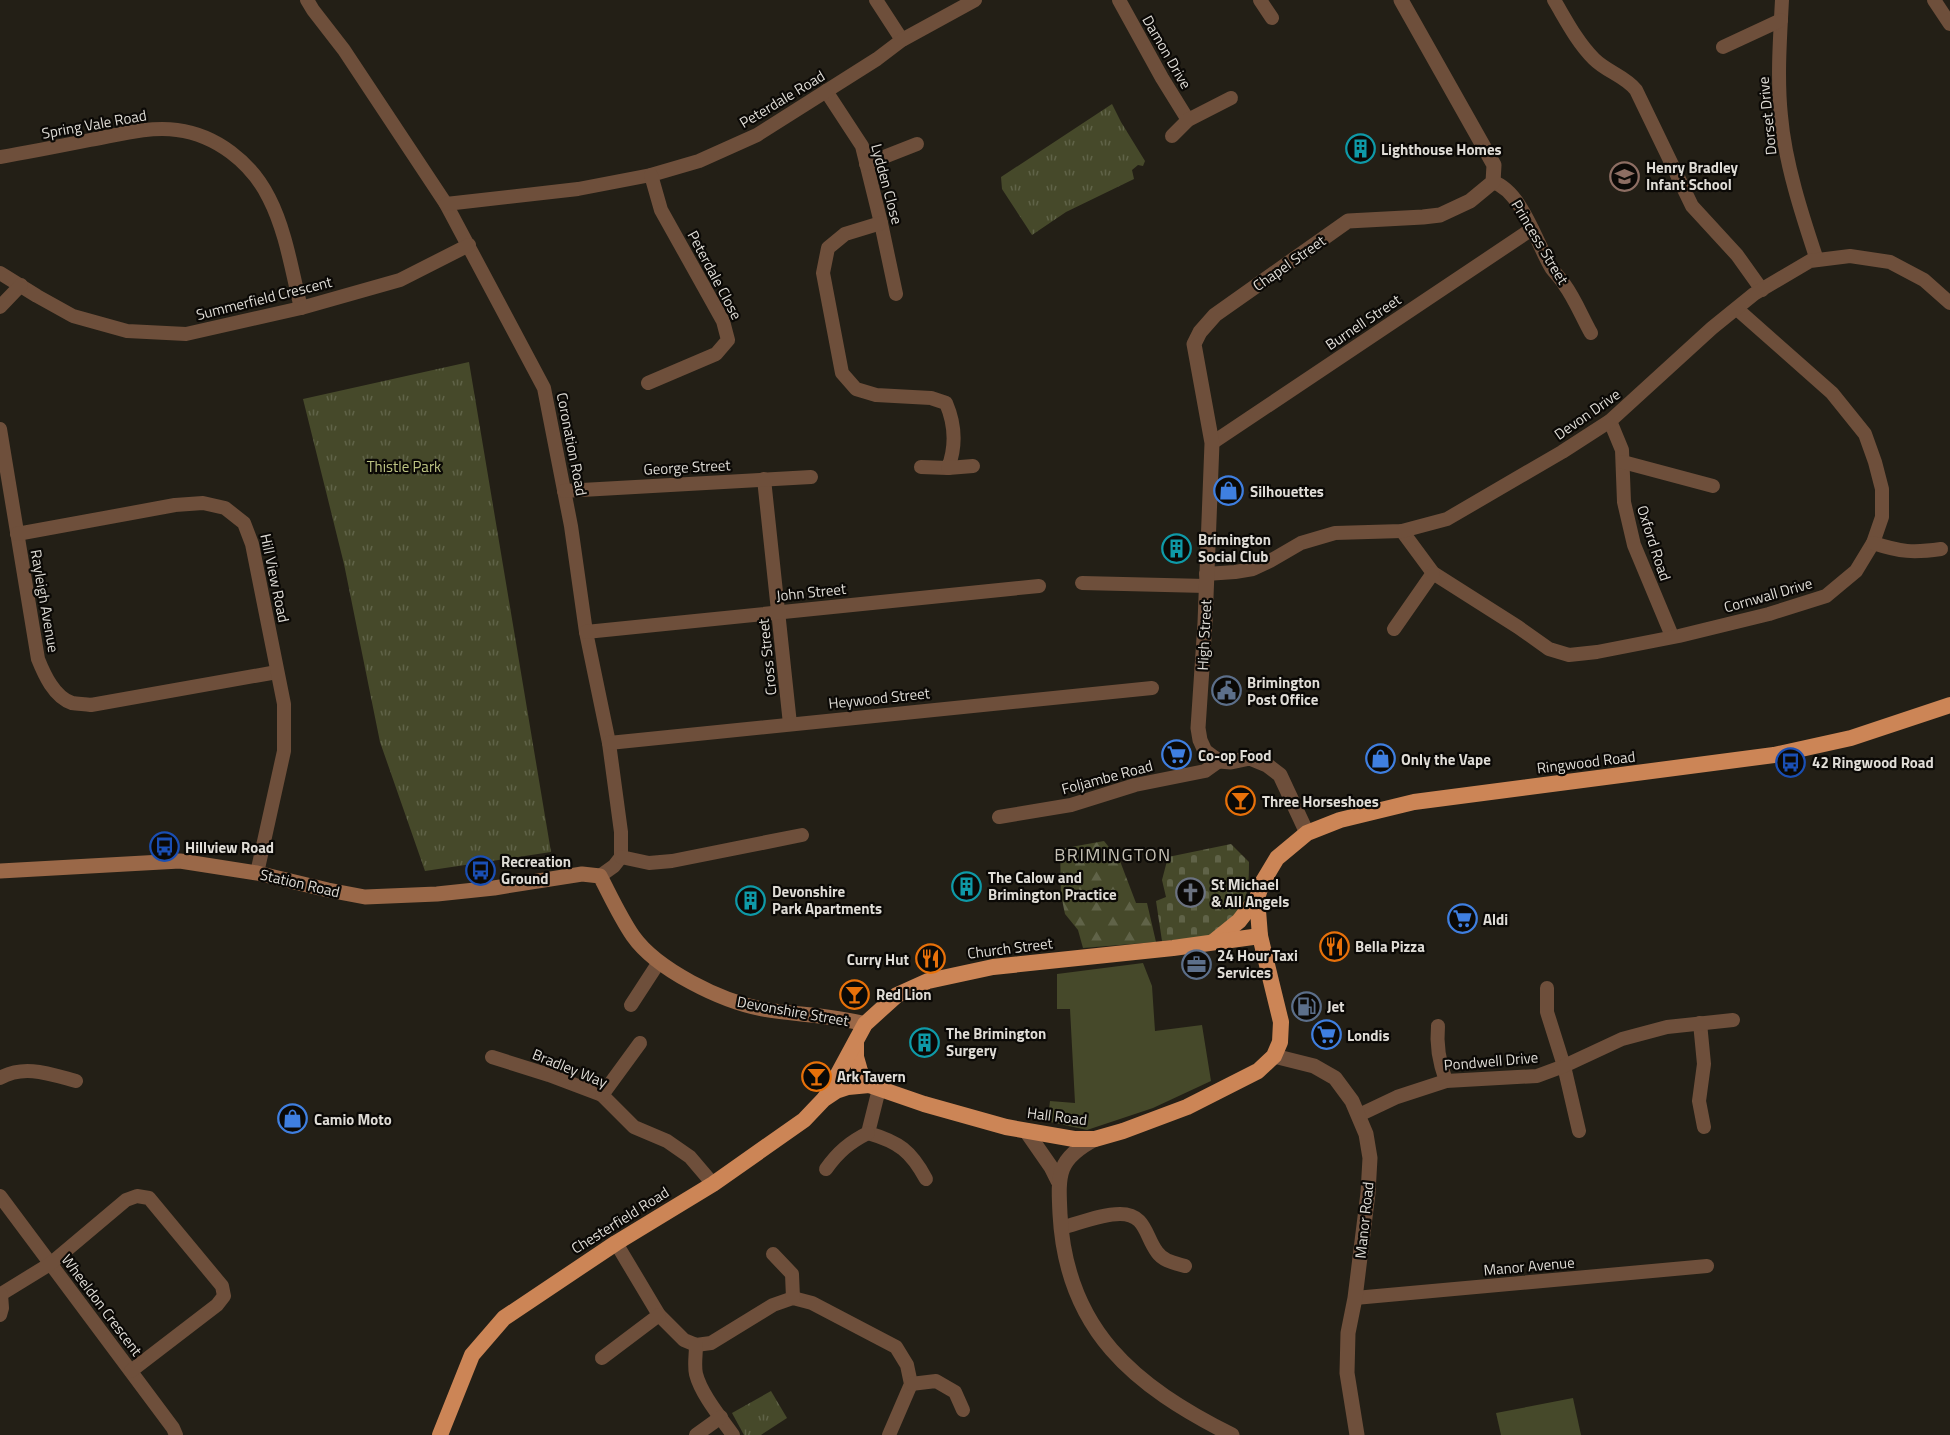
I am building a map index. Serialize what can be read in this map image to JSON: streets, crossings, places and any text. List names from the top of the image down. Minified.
{"streets":{"highway":["Ringwood Road","Church Street","Hall Road","Chesterfield Road"],"main road":["Station Road","Devonshire Street"],"street":["Damon Drive","Peterdale Road","Dorset Drive","Spring Vale Road","Lydden Close","Princess Street","Chapel Street","Peterdale Close","Summerfield Crescent","Burnell Street","Devon Drive","Coronation Road","George Street","Oxford Road","Hill View Road","John Street","Cornwall Drive","Rayleigh Avenue","High Street","Cross Street","Heywood Street","Foljambe Road","Pondwell Drive","Bradley Way","Manor Road","Manor Avenue","Wheeldon Crescent"]},"crossings":[["Peterdale Road","Lydden Close"],["Peterdale Road","Peterdale Close"],["Peterdale Road","Coronation Road"],["Dorset Drive","Devon Drive"],["Spring Vale Road","Summerfield Crescent"],["Princess Street","Chapel Street"],["Princess Street","Burnell Street"],["Chapel Street","Burnell Street"],["Chapel Street","High Street"],["Summerfield Crescent","Coronation Road"],["Burnell Street","High Street"],["Devon Drive","Oxford Road"],["Devon Drive","Cornwall Drive"],["Devon Drive","High Street"],["Coronation Road","George Street"],["Coronation Road","John Street"],["Coronation Road","Heywood Street"],["George Street","Cross Street"],["Oxford Road","Cornwall Drive"],["Hill View Road","Rayleigh Avenue"],["Hill View Road","Station Road"],["John Street","Cross Street"],["High Street","Foljambe Road"],["Cross Street","Heywood Street"],["Ringwood Road","Church Street"],["Ringwood Road","Hall Road"],["Ringwood Road","Manor Road"],["Station Road","Devonshire Street"],["Church Street","Devonshire Street"],["Church Street","Chesterfield Road"],["Pondwell Drive","Manor Road"],["Bradley Way","Chesterfield Road"],["Hall Road","Chesterfield Road"],["Hall Road","Manor Road"],["Manor Road","Manor Avenue"]],"districts":["BRIMINGTON"],"parks":["Thistle Park"],"places":{"building":["Lighthouse Homes","Brimington Social Club","The Calow and Brimington Practice","Devonshire Park Apartments","The Brimington Surgery"],"school or university":["Henry Bradley Infant School"],"shop":["Silhouettes","Only the Vape","Camio Moto"],"public building":["Brimington Post Office"],"supermarket":["Co-op Food","Aldi","Londis"],"bus stop":["42 Ringwood Road","Hillview Road","Recreation Ground"],"bar":["Three Horseshoes","Red Lion","Ark Tavern"],"church":["St Michael & All Angels"],"restaurant":["Bella Pizza","Curry Hut"],"office":["24 Hour Taxi Services"],"fuel station":["Jet"]}}
